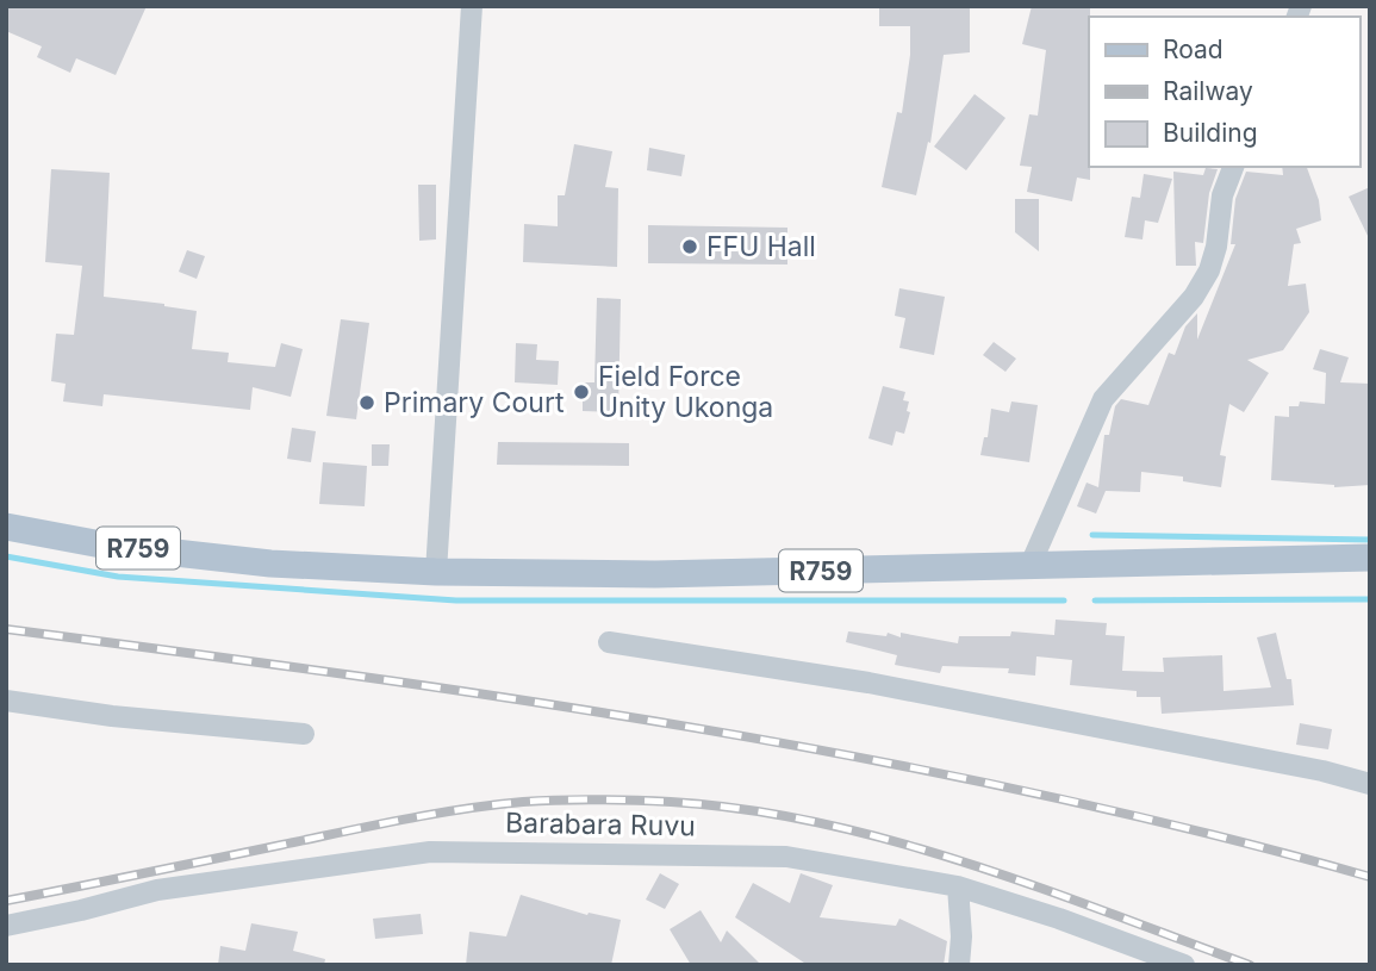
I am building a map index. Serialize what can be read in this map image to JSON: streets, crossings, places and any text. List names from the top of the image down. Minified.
{"streets":{"main road":["R759"],"street":["Barabara Ruvu"]},"places":["FFU Hall","Field Force Unity Ukonga","Primary Court"],"legend":["Road","Railway","Building"]}
